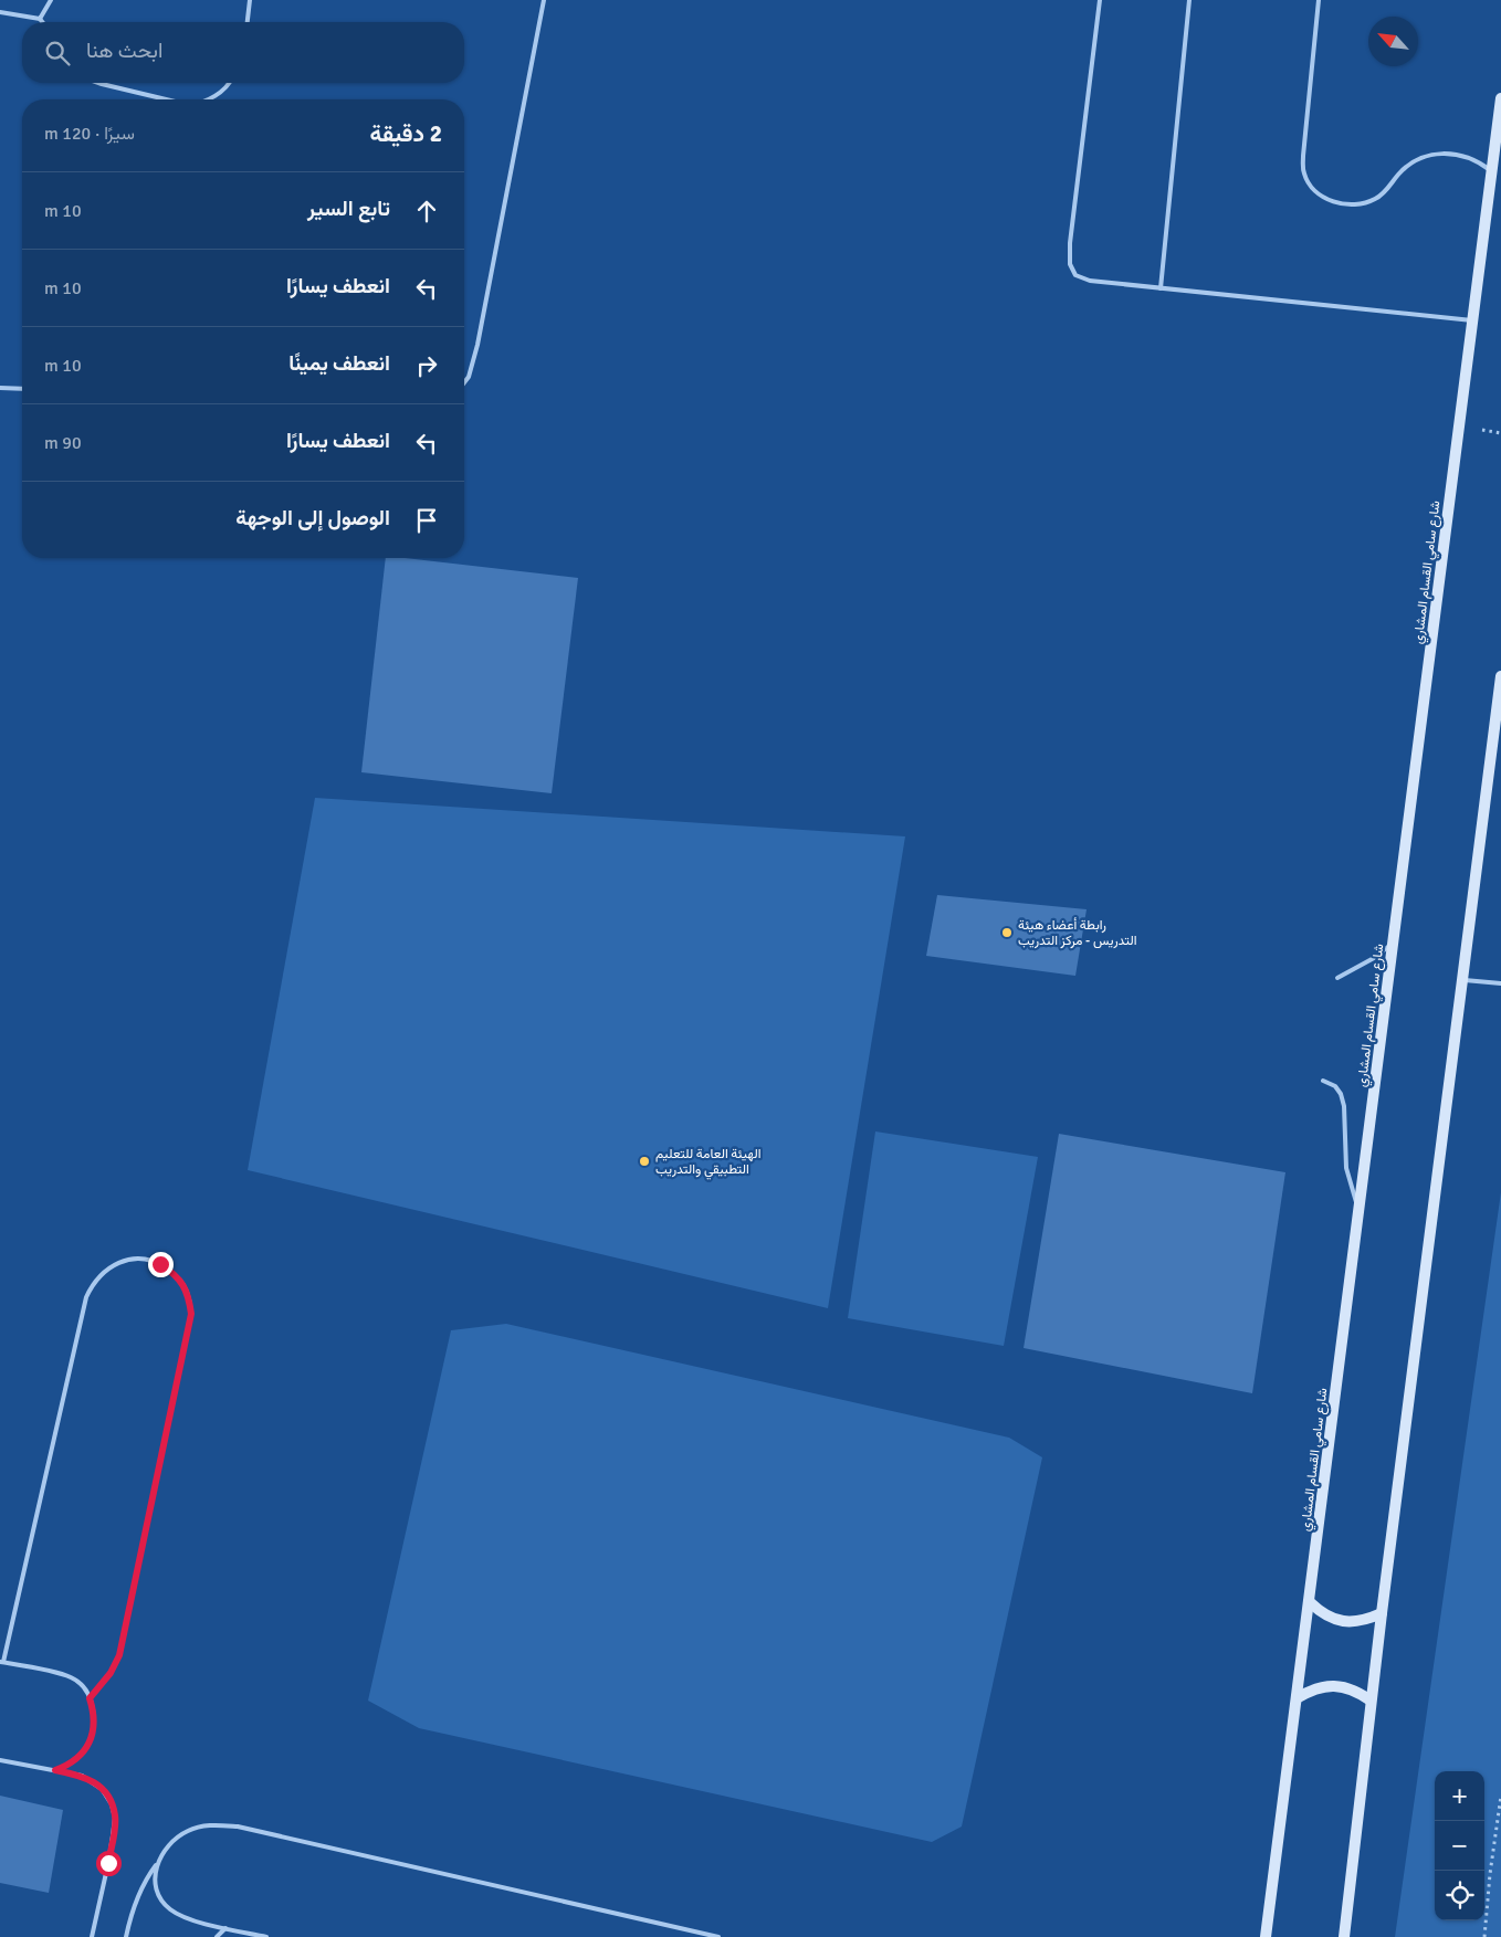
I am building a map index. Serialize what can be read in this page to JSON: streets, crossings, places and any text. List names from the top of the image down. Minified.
{"streets":{"street":["شارع سامي القسام المشاري"]},"places":["رابطة أعضاء هيئة التدريس - مركز التدريب","الهيئة العامة للتعليم التطبيقي والتدريب"],"north":"top left","page":{"search":"ابحث هنا","heading":["2 دقيقة","سيرًا · 120 m"],"list":[["تابع السير","10 m"],["انعطف يسارًا","10 m"],["انعطف يمينًا","10 m"],["انعطف يسارًا","90 m"],"الوصول إلى الوجهة"],"map_buttons":["+","−"]}}
